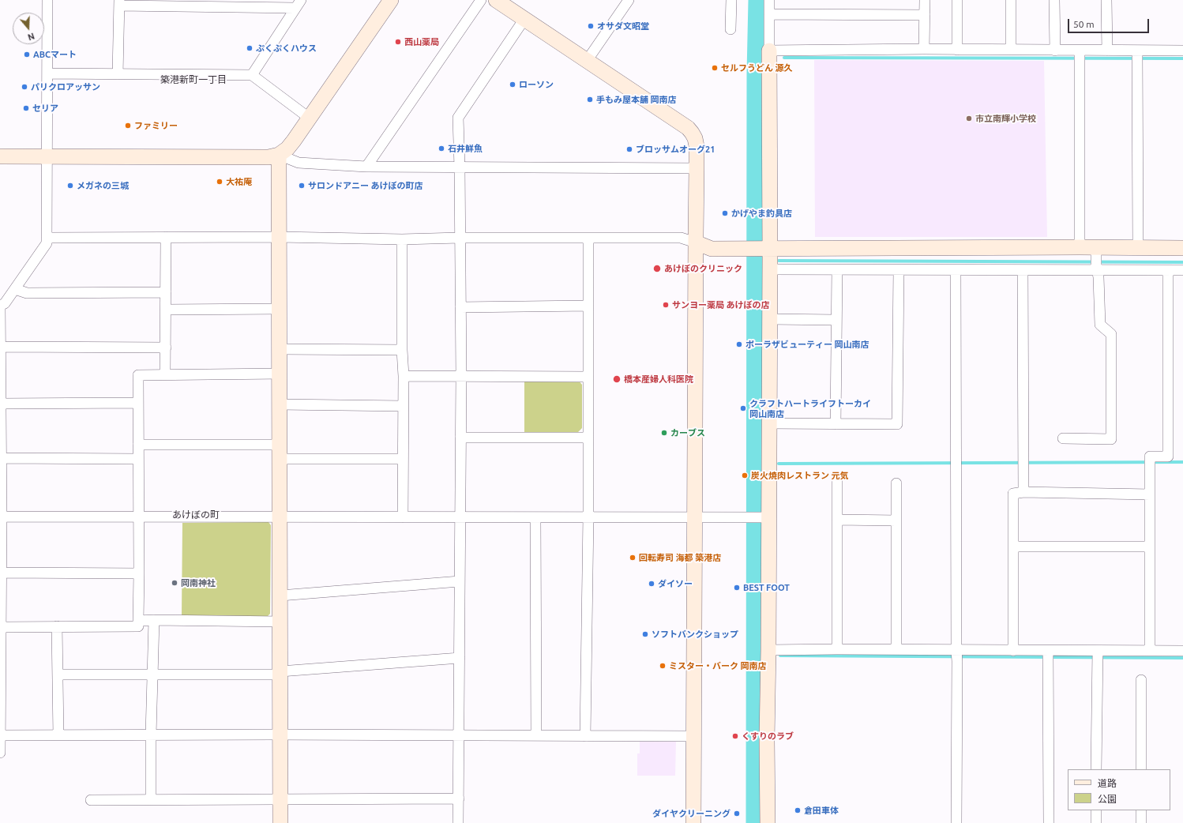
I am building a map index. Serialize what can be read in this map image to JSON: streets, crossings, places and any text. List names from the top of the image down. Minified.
{"districts":["築港新町一丁目","あけぼの町"],"places":["オサダ文昭堂","西山薬局","ぷくぷくハウス","ABCマート","セルフうどん 源久","ローソン","パリクロアッサン","手もみ屋本舗 岡南店","セリア","市立南輝小学校","ファミリー","石井鮮魚","ブロッサムオーグ21","大祐庵","メガネの三城","サロンドアニー あけぼの町店","かげやま釣具店","あけぼのクリニック","サンヨー薬局 あけぼの店","ポーラザビューティー 岡山南店","橋本産婦人科医院","クラフトハートライフトーカイ 岡山南店","カーブス","炭火焼肉レストラン 元気","回転寿司 海都 築港店","岡南神社","ダイソー","BEST FOOT","ソフトバンクショップ","ミスター・バーク 岡南店","くすりのラブ","倉田車体","ダイヤクリーニング"],"legend":["道路","公園"],"scale_bar":"50 m","north":"bottom"}
